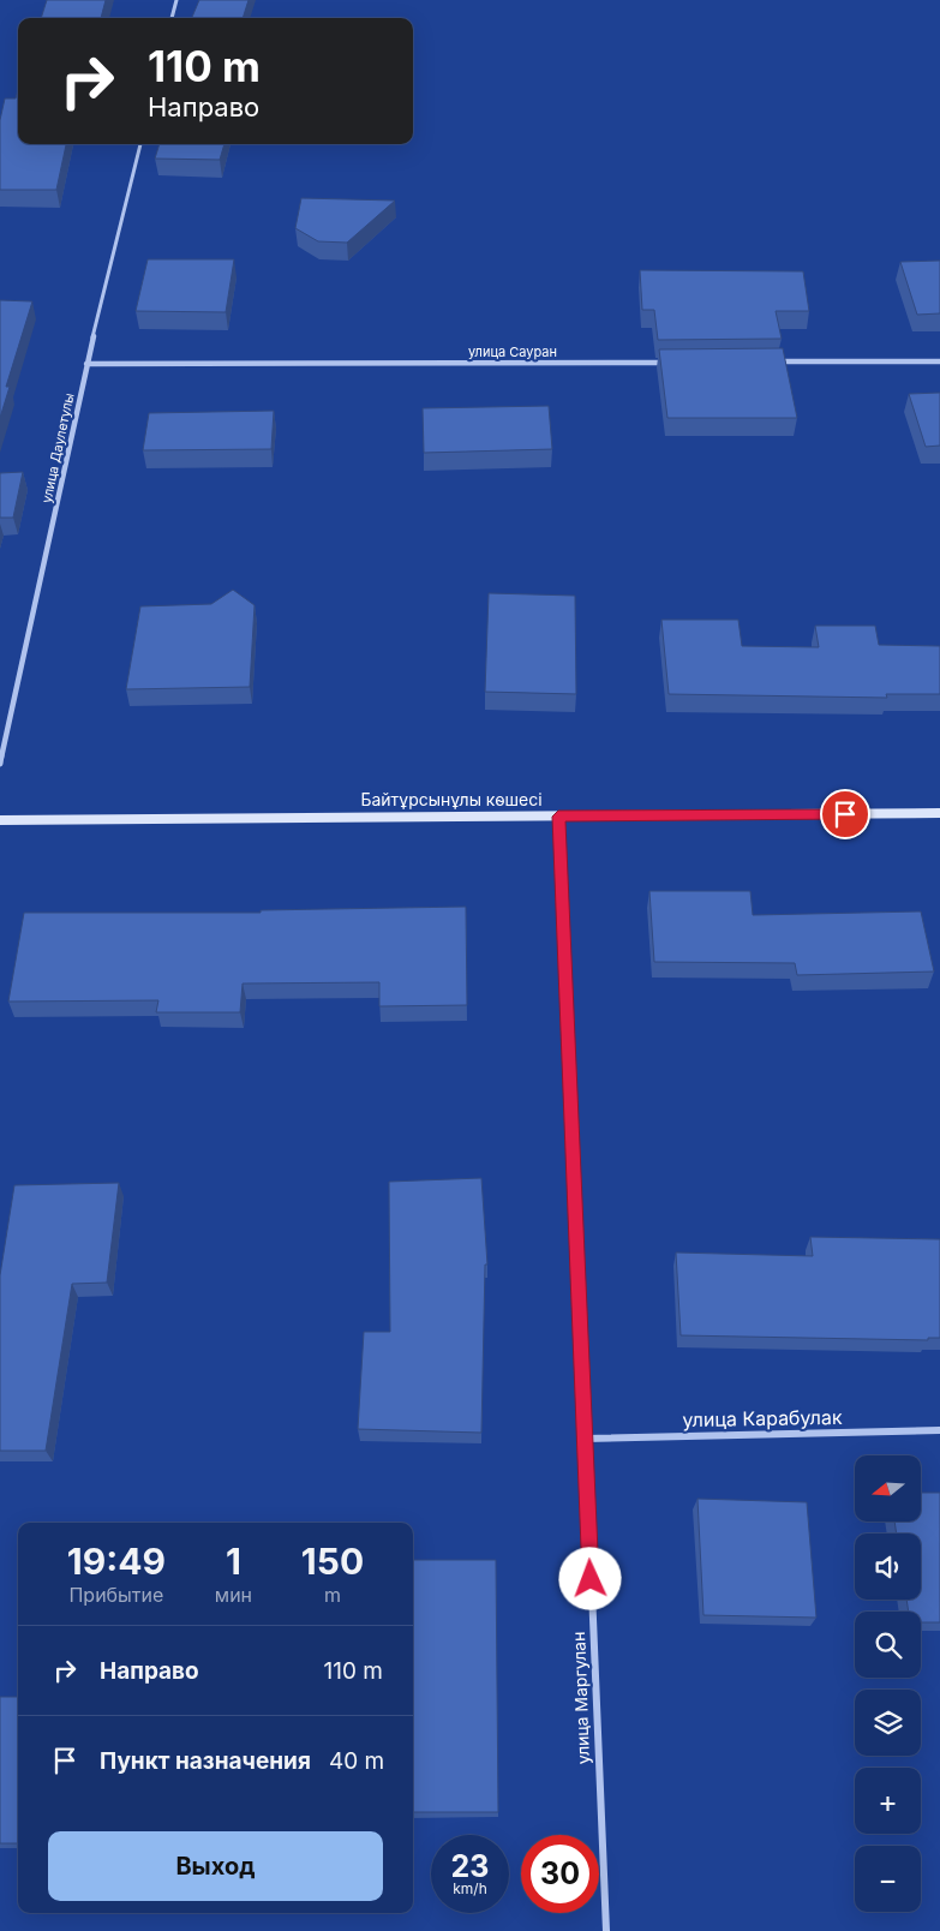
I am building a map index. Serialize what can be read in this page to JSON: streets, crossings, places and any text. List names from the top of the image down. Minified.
{"streets":{"main road":["Байтұрсынұлы көшесі"],"street":["улица Сауран","улица Даулетулы","улица Карабулак","улица Маргулан"]},"crossings":[["улица Сауран","улица Даулетулы"],["Байтұрсынұлы көшесі","улица Маргулан"],["улица Карабулак","улица Маргулан"]],"north":"left","page":{"turn":["110 m","Направо"],"map_buttons":["+","−"],"eta":["19:49","Прибытие","1","мин","150","m"],"list":[{"name":"Направо","value":"110 m"},{"name":"Пункт назначения","value":"40 m"}],"buttons":"Выход","speed":"23 km/h","limit":"30"}}
